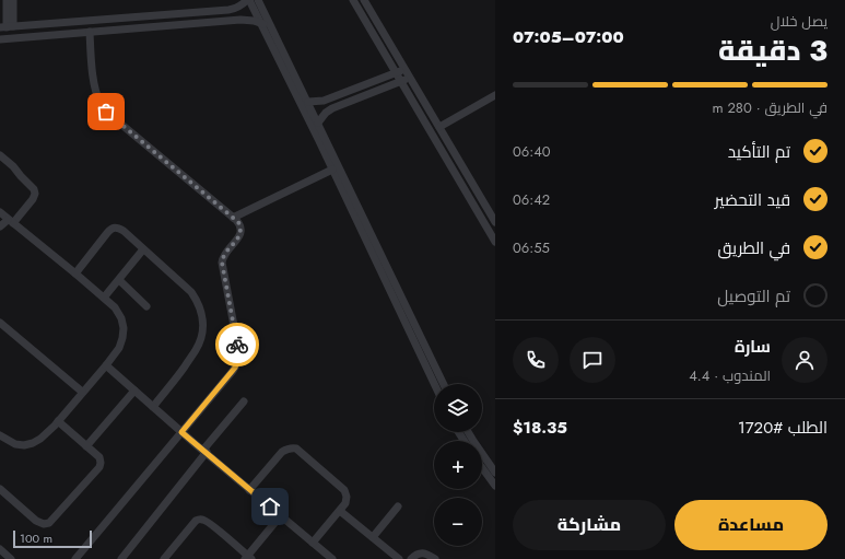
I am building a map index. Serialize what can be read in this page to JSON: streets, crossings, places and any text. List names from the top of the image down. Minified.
{"scale_bar":"100 m","page":{"heading":["3 دقيقة","يصل خلال","07:00–07:05"],"panel":["سارة","المندوب · 4.4","الطلب #1720","$18.35"],"bar":"في الطريق · 280 m","list":[["تم التأكيد","06:40"],["قيد التحضير","06:42"],["في الطريق","06:55"],"تم التوصيل"],"map_buttons":["+","−"],"buttons":["مساعدة","مشاركة"],"scale":"100 m"}}
